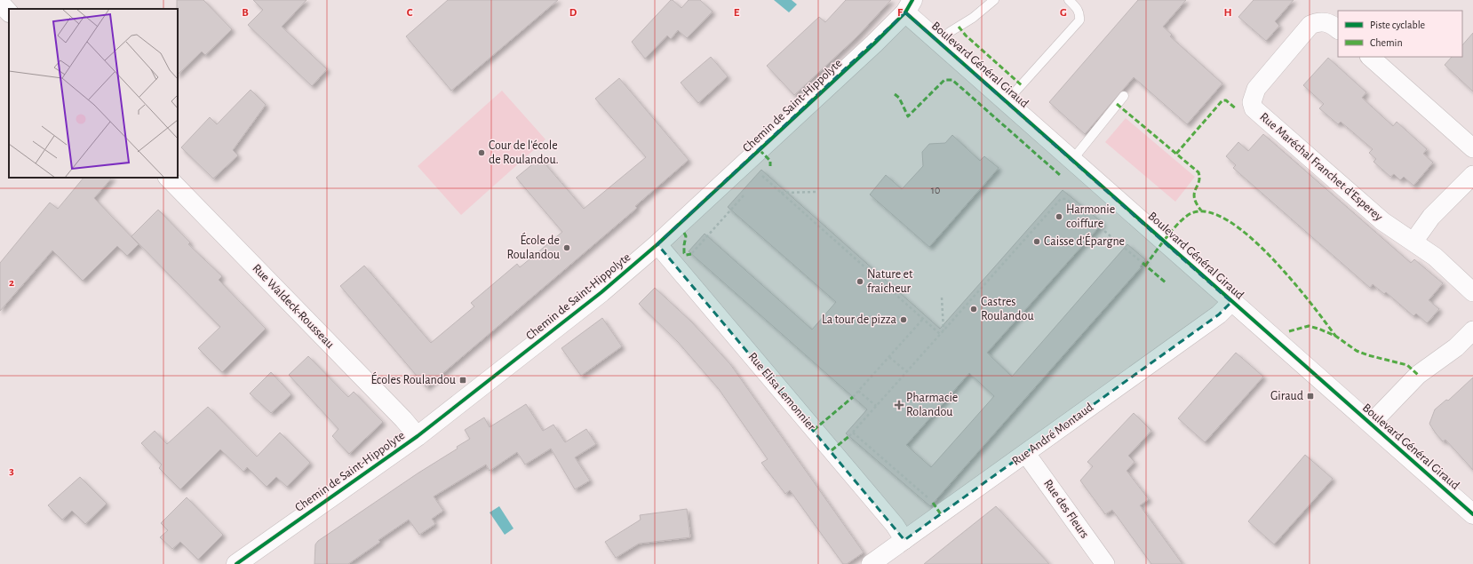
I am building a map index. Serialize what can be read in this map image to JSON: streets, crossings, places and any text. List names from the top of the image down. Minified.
{"streets":{"street":["Boulevard Général Giraud","Chemin de Saint-Hippolyte","Rue Maréchal Franchet d'Esperey","Rue Waldeck-Rousseau","Rue Elisa Lemonnier","Rue André Montaud","Rue des Fleurs"]},"crossings":[["Boulevard Général Giraud","Chemin de Saint-Hippolyte"],["Boulevard Général Giraud","Rue André Montaud"],["Chemin de Saint-Hippolyte","Rue Waldeck-Rousseau"],["Chemin de Saint-Hippolyte","Rue Elisa Lemonnier"],["Rue Elisa Lemonnier","Rue André Montaud"],["Rue André Montaud","Rue des Fleurs"]],"places":{"other":["Cour de l'école de Roulandou.","Harmonie coiffure","Caisse d'Épargne","École de Roulandou","Nature et fraicheur","Castres Roulandou","La tour de pizza"],"transit":["Écoles Roulandou","Giraud"],"health":["Pharmacie Rolandou"]},"house_numbers":["10"],"legend":["Piste cyclable","Chemin"],"grid":{"columns":["B","C","D","E","F","G","H"],"rows":["2","3"]}}
